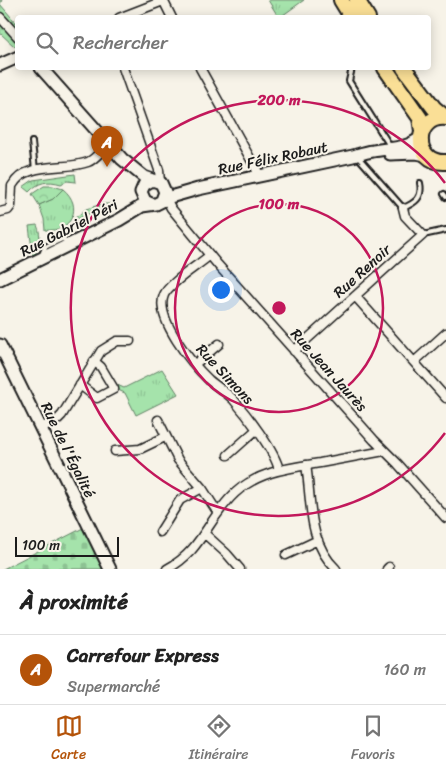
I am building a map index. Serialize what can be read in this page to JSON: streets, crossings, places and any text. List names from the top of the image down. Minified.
{"streets":{"street":["Rue Félix Robaut","Rue Gabriel Péri","Rue Renoir","Rue Jean Jaurès","Rue Simons","Rue de l'Égalité"]},"crossings":[["Rue Félix Robaut","Rue Gabriel Péri"],["Rue Félix Robaut","Rue Jean Jaurès"],["Rue Gabriel Péri","Rue Jean Jaurès"],["Rue Renoir","Rue Jean Jaurès"],["Rue Jean Jaurès","Rue Simons"]],"scale_bar":"100 m","page":{"search":"Rechercher","pins":"A","scale":"100 m","heading":"À proximité","list":[{"mark":"A","name":"Carrefour Express","note":"Supermarché","value":"160 m"}],"nav":["Carte","Itinéraire","Favoris"]},"rings":["200 m","100 m"]}
